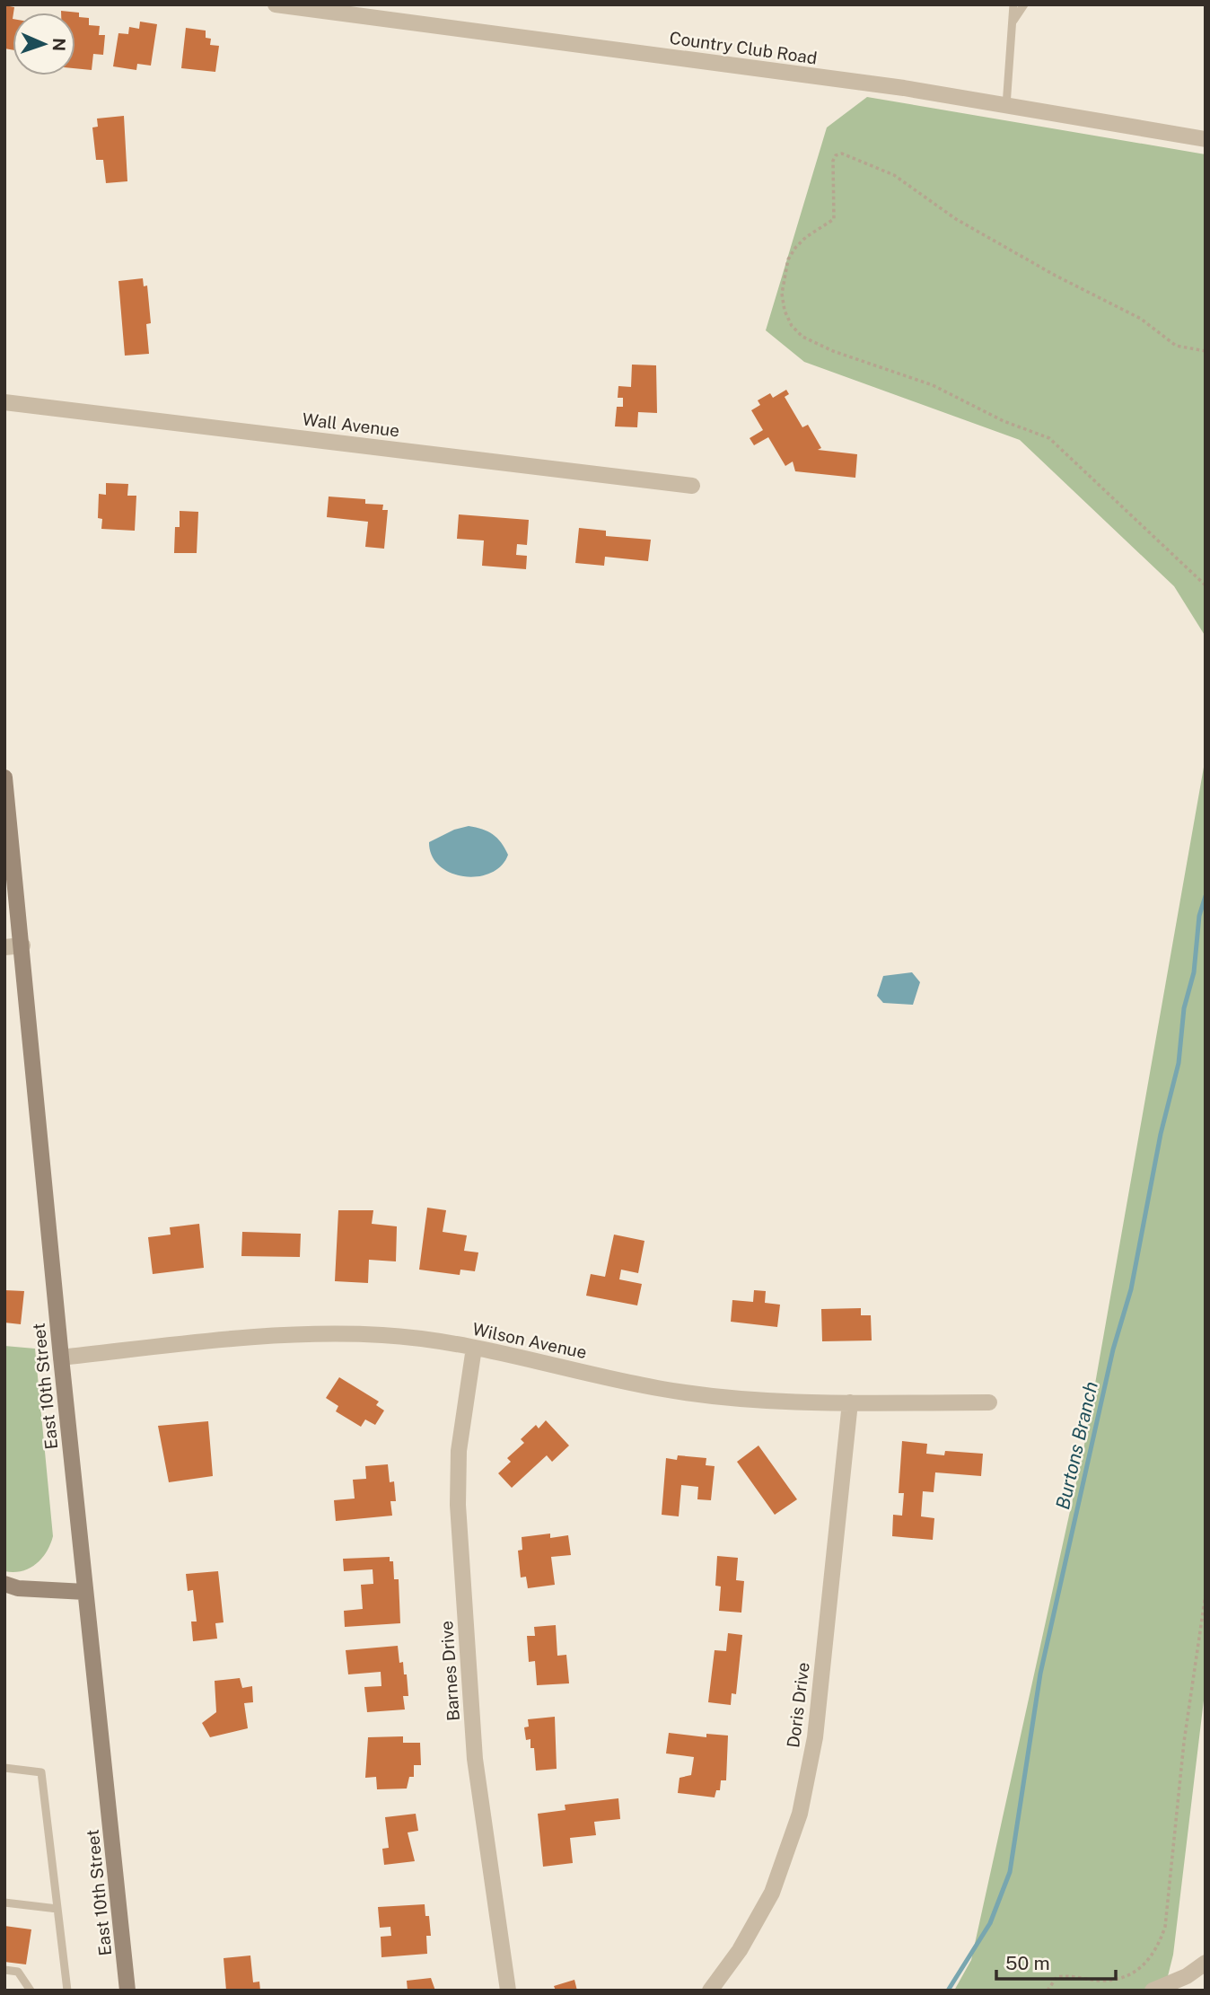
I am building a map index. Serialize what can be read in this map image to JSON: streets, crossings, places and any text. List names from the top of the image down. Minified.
{"streets":{"main road":["East 10th Street"],"street":["Country Club Road","Wall Avenue","Wilson Avenue","Barnes Drive","Doris Drive"]},"crossings":[["Wilson Avenue","East 10th Street"],["Wilson Avenue","Barnes Drive"],["Wilson Avenue","Doris Drive"]],"water":["Burtons Branch"],"scale_bar":"50 m","north":"right"}
